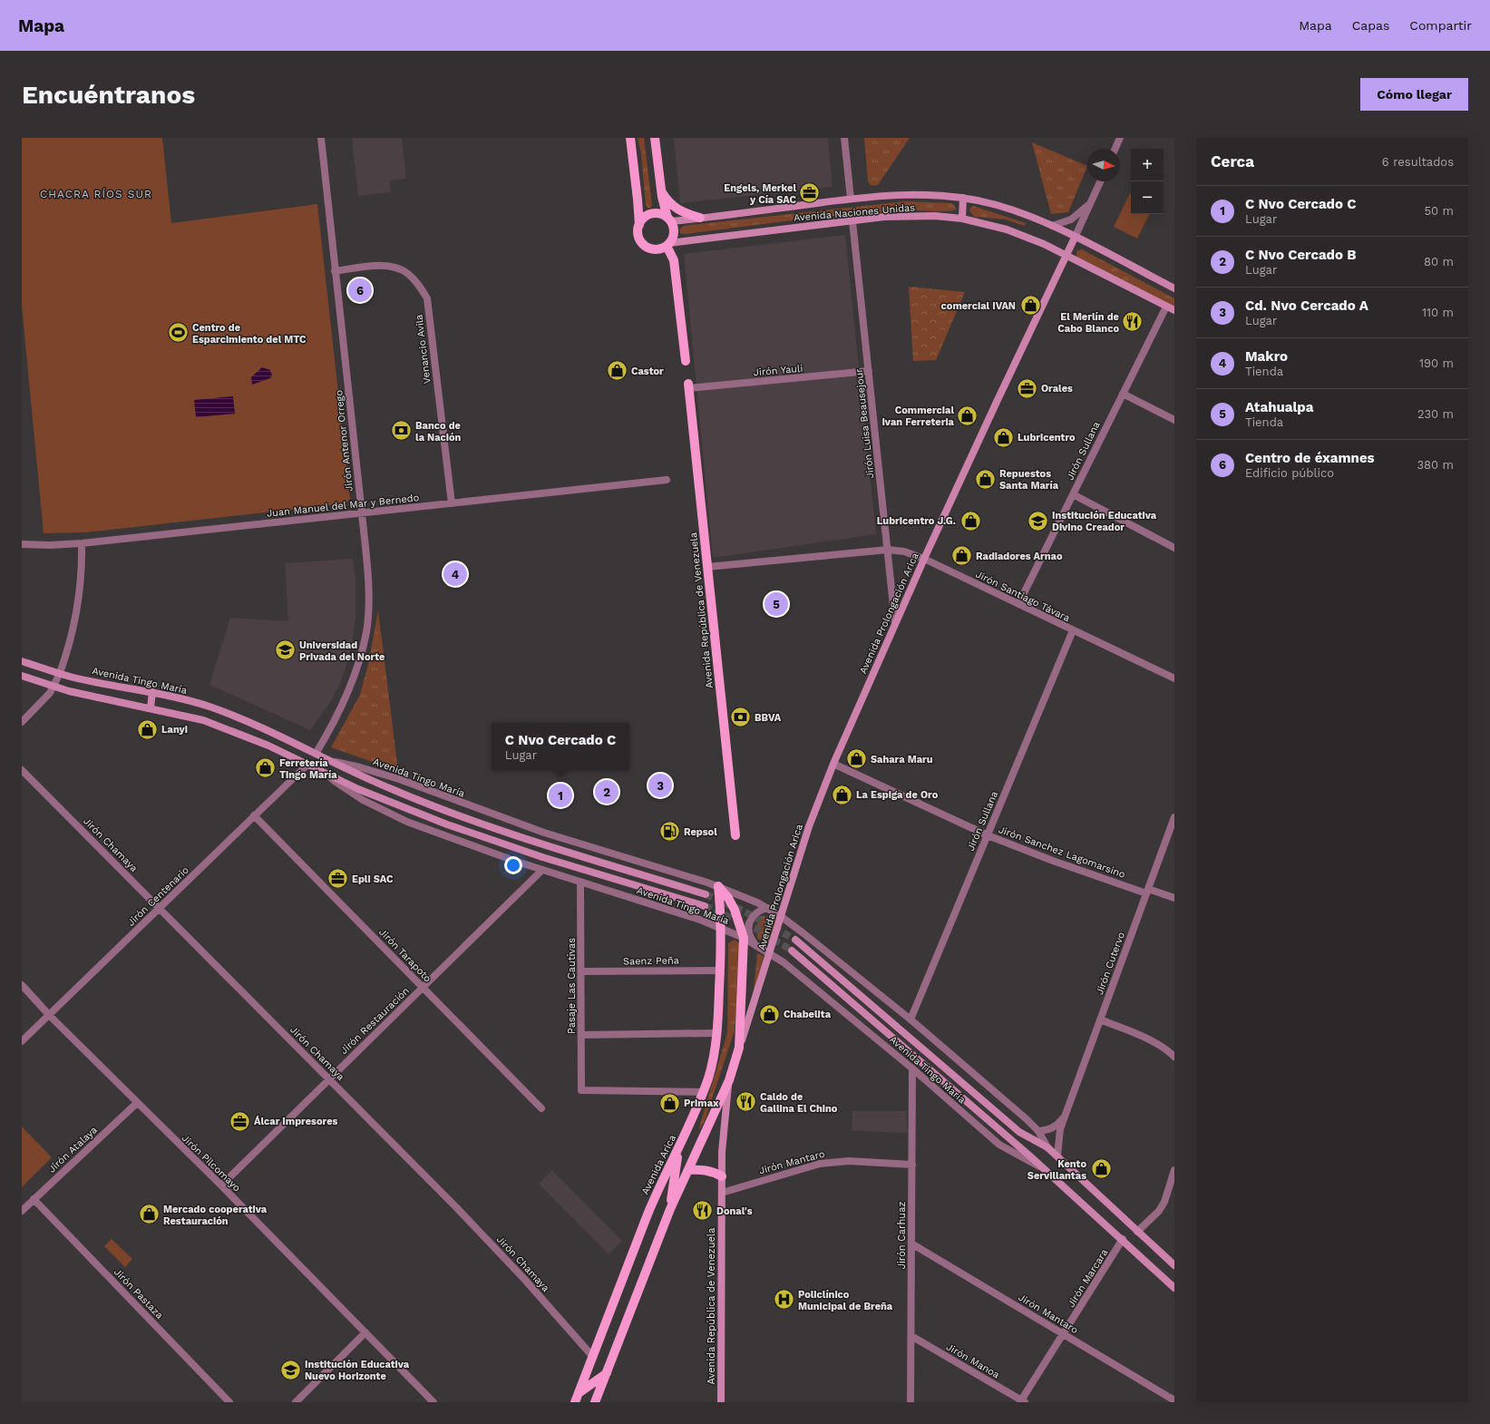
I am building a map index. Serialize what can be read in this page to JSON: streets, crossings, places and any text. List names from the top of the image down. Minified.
{"streets":{"main road":["Avenida Naciones Unidas","Avenida República de Venezuela","Avenida Prolongación Arica","Avenida Tingo María","Avenida Arica"],"street":["Venancio Avila","Jirón Yauli","Jirón Luisa Beausejour","Jirón Antenor Orrego","Jirón Sullana","Juan Manuel del Mar y Bernedo","Jirón Santiago Távara","Jirón Chamaya","Jirón Sanchez Lagomarsino","Jirón Centenario","Jirón Tarapoto","Saenz Peña","Jirón Cutervo","Pasaje Las Cautivas","Jirón Restauración","Jirón Atalaya","Jirón Mantaro","Jirón Pilcomayo","Jirón Carhuaz","Jirón Marcara","Jirón Pastaza","Jirón Manoa"]},"crossings":[["Avenida Naciones Unidas","Jirón Luisa Beausejour"],["Avenida Naciones Unidas","Jirón Sullana"],["Avenida Naciones Unidas","Avenida Prolongación Arica"],["Venancio Avila","Jirón Antenor Orrego"],["Venancio Avila","Juan Manuel del Mar y Bernedo"],["Jirón Yauli","Jirón Luisa Beausejour"],["Jirón Yauli","Avenida República de Venezuela"],["Jirón Luisa Beausejour","Jirón Santiago Távara"],["Jirón Luisa Beausejour","Avenida Prolongación Arica"],["Jirón Antenor Orrego","Juan Manuel del Mar y Bernedo"],["Jirón Antenor Orrego","Avenida Tingo María"],["Jirón Sullana","Jirón Santiago Távara"],["Jirón Sullana","Avenida Tingo María"],["Jirón Sullana","Jirón Sanchez Lagomarsino"],["Jirón Santiago Távara","Avenida República de Venezuela"],["Jirón Santiago Távara","Avenida Prolongación Arica"],["Avenida República de Venezuela","Jirón Mantaro"],["Avenida Prolongación Arica","Avenida Tingo María"],["Avenida Prolongación Arica","Jirón Sanchez Lagomarsino"],["Avenida Tingo María","Jirón Centenario"],["Avenida Tingo María","Jirón Cutervo"],["Avenida Tingo María","Pasaje Las Cautivas"],["Avenida Tingo María","Jirón Restauración"],["Avenida Tingo María","Avenida Arica"],["Avenida Tingo María","Jirón Carhuaz"],["Avenida Tingo María","Jirón Marcara"],["Jirón Chamaya","Jirón Centenario"],["Jirón Chamaya","Jirón Restauración"],["Jirón Chamaya","Avenida Arica"],["Jirón Sanchez Lagomarsino","Jirón Cutervo"],["Jirón Centenario","Jirón Tarapoto"],["Jirón Centenario","Jirón Pilcomayo"],["Jirón Tarapoto","Jirón Restauración"],["Saenz Peña","Pasaje Las Cautivas"],["Saenz Peña","Avenida Arica"],["Pasaje Las Cautivas","Avenida Arica"],["Jirón Restauración","Jirón Pilcomayo"],["Jirón Atalaya","Jirón Pilcomayo"],["Jirón Atalaya","Jirón Pastaza"],["Jirón Mantaro","Jirón Carhuaz"],["Jirón Mantaro","Jirón Marcara"],["Jirón Carhuaz","Jirón Manoa"],["Jirón Marcara","Jirón Manoa"]],"districts":["CHACRA RÍOS SUR"],"places":{"office":["Engels, Merkel y Cía SAC","Orales","Epli SAC","Álcar Impresores"],"shop":["comercial IVAN","Castor","Commercial Ivan Ferreteria","Lubricentro","Repuestos Santa María","Lubricentro J.G.","Radiadores Arnao","Lanyi","Sahara Maru","Ferretería Tingo María","La Espiga de Oro","Chabelita","Primax","Kento Servillantas","Mercado cooperativa Restauración"],"restaurant":["El Merlín de Cabo Blanco","Caldo de Gallina El Chino","Donal's"],"sports":["Centro de Esparcimiento del MTC"],"bank":["Banco de la Nación","BBVA"],"school or university":["Institución Educativa Divino Creador","Universidad Privada del Norte","Institución Educativa Nuevo Horizonte"],"fuel station":["Repsol"],"hospital":["Policlínico Municipal de Breña"]},"north":"right","page":{"header":"Mapa","nav":["Mapa","Capas","Compartir"],"buttons":"Cómo llegar","title":"Encuéntranos","heading":["Cerca","6 resultados"],"map_buttons":["+","−"],"list":[{"mark":"1","name":"C Nvo Cercado C","note":"Lugar","value":"50 m"},{"mark":"2","name":"C Nvo Cercado B","note":"Lugar","value":"80 m"},{"mark":"3","name":"Cd. Nvo Cercado A","note":"Lugar","value":"110 m"},{"mark":"4","name":"Makro","note":"Tienda","value":"190 m"},{"mark":"5","name":"Atahualpa","note":"Tienda","value":"230 m"},{"mark":"6","name":"Centro de éxamnes","note":"Edificio público","value":"380 m"}],"pins":["6","4","5","3","2","1"],"popup":["C Nvo Cercado C","Lugar"]}}
